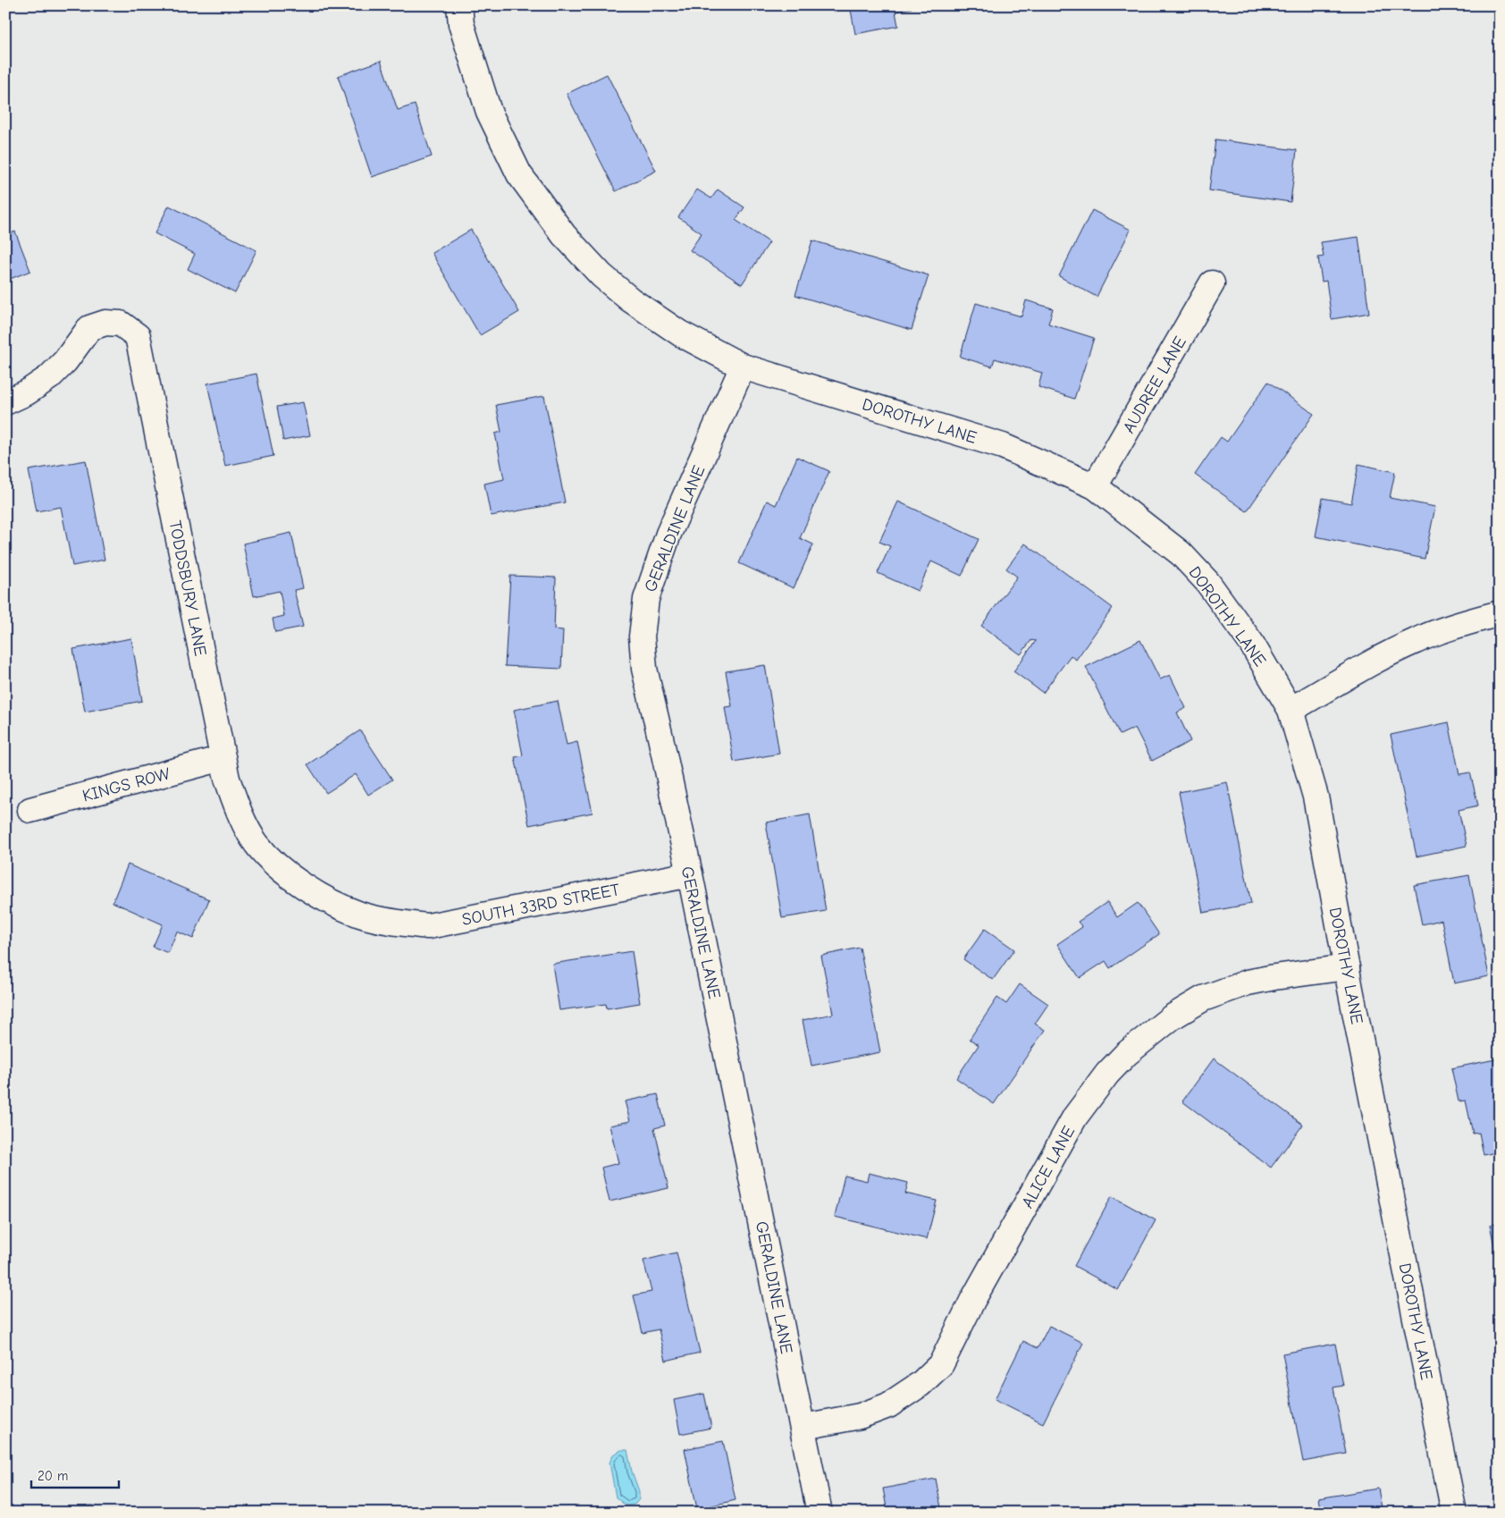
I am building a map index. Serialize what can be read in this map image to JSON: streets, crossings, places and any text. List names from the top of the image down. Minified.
{"streets":{"street":["AUDREE LANE","DOROTHY LANE","GERALDINE LANE","TODDSBURY LANE","KINGS ROW","SOUTH 33RD STREET","ALICE LANE"]},"crossings":[["AUDREE LANE","DOROTHY LANE"],["DOROTHY LANE","GERALDINE LANE"],["DOROTHY LANE","ALICE LANE"],["GERALDINE LANE","SOUTH 33RD STREET"],["GERALDINE LANE","ALICE LANE"],["TODDSBURY LANE","KINGS ROW"],["TODDSBURY LANE","SOUTH 33RD STREET"]],"scale_bar":"20 m"}
